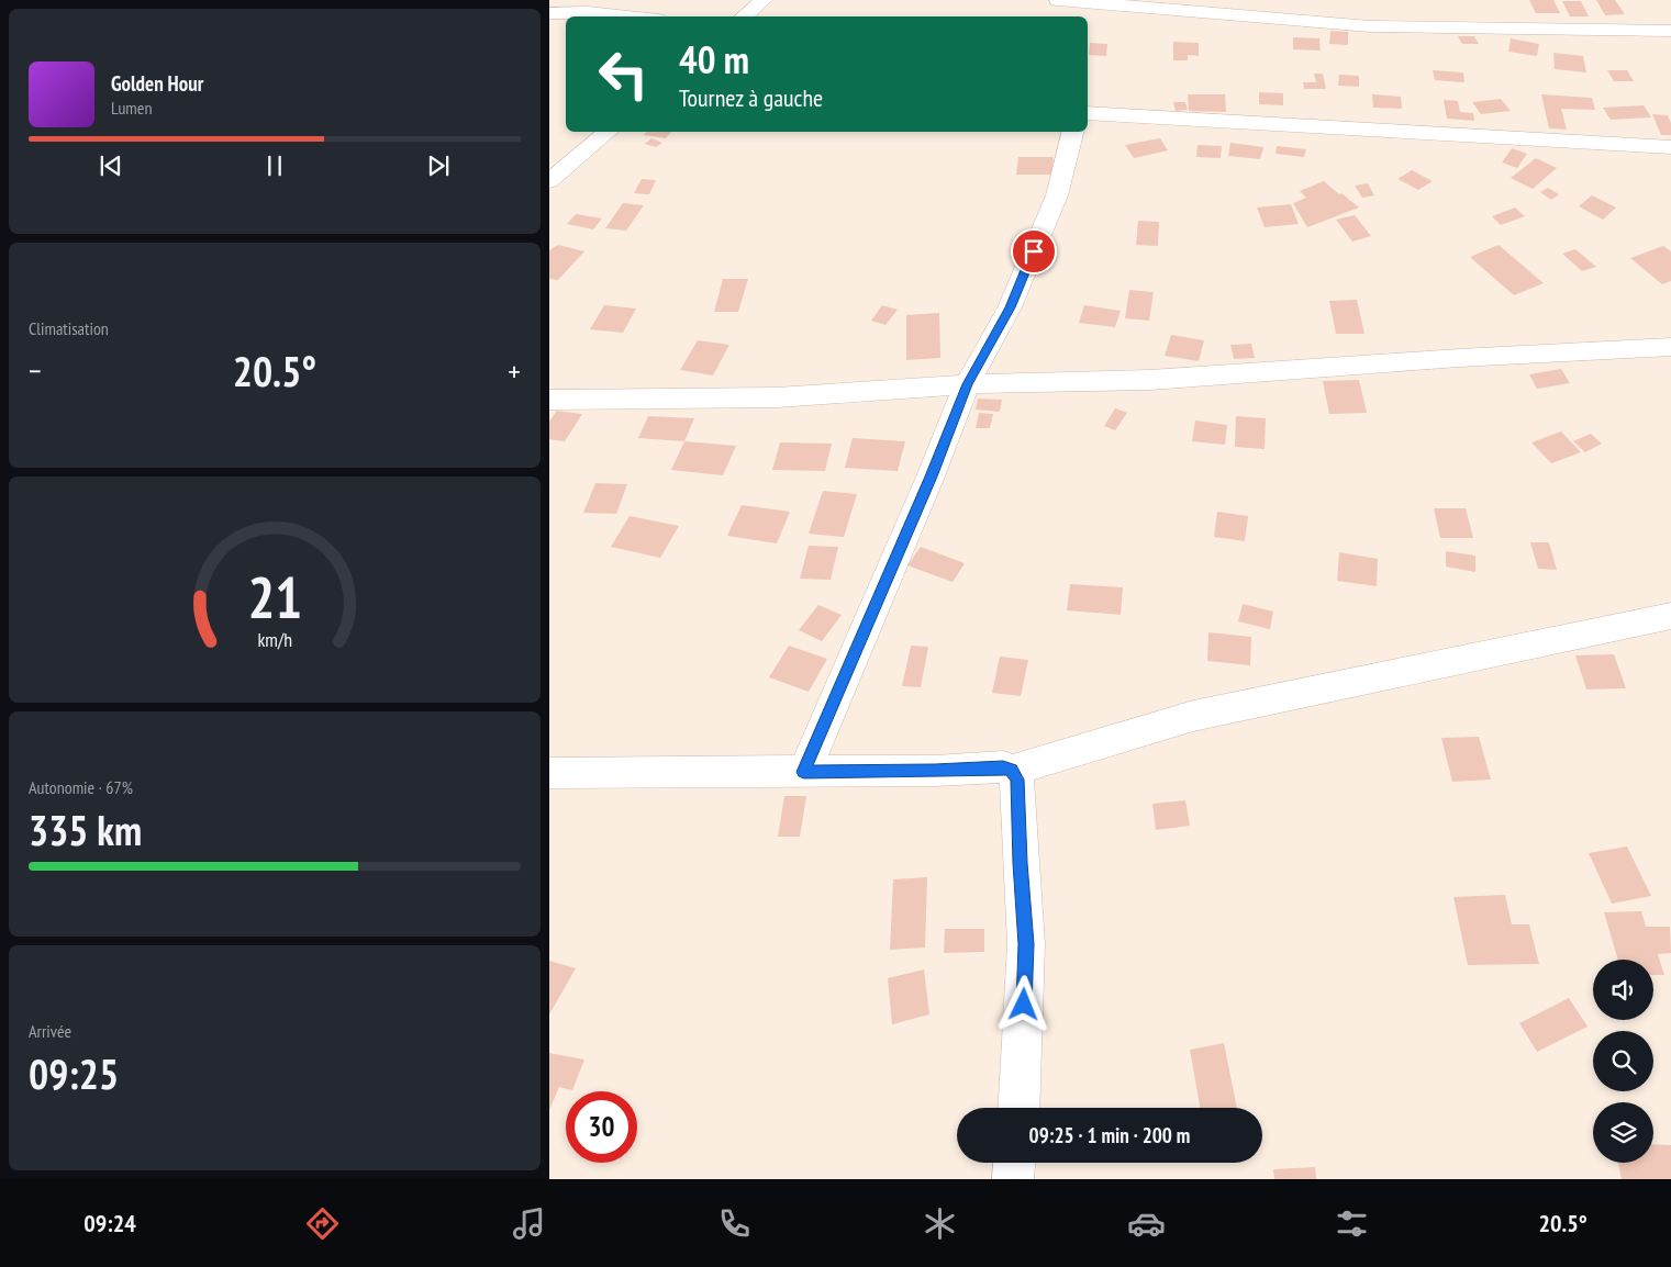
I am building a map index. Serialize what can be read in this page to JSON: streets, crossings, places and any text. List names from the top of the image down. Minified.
{"page":{"turn":["40 m","Tournez à gauche"],"song":["Golden Hour","Lumen"],"tile":["Climatisation",["Autonomie · 67%","335 km"],["Arrivée","09:25"]],"heat":["−","20.5°","+"],"limit":"30","trip":"09:25 · 1 min · 200 m","tabs":["09:24","20.5°"],"gauge":["21","km/h"]}}
